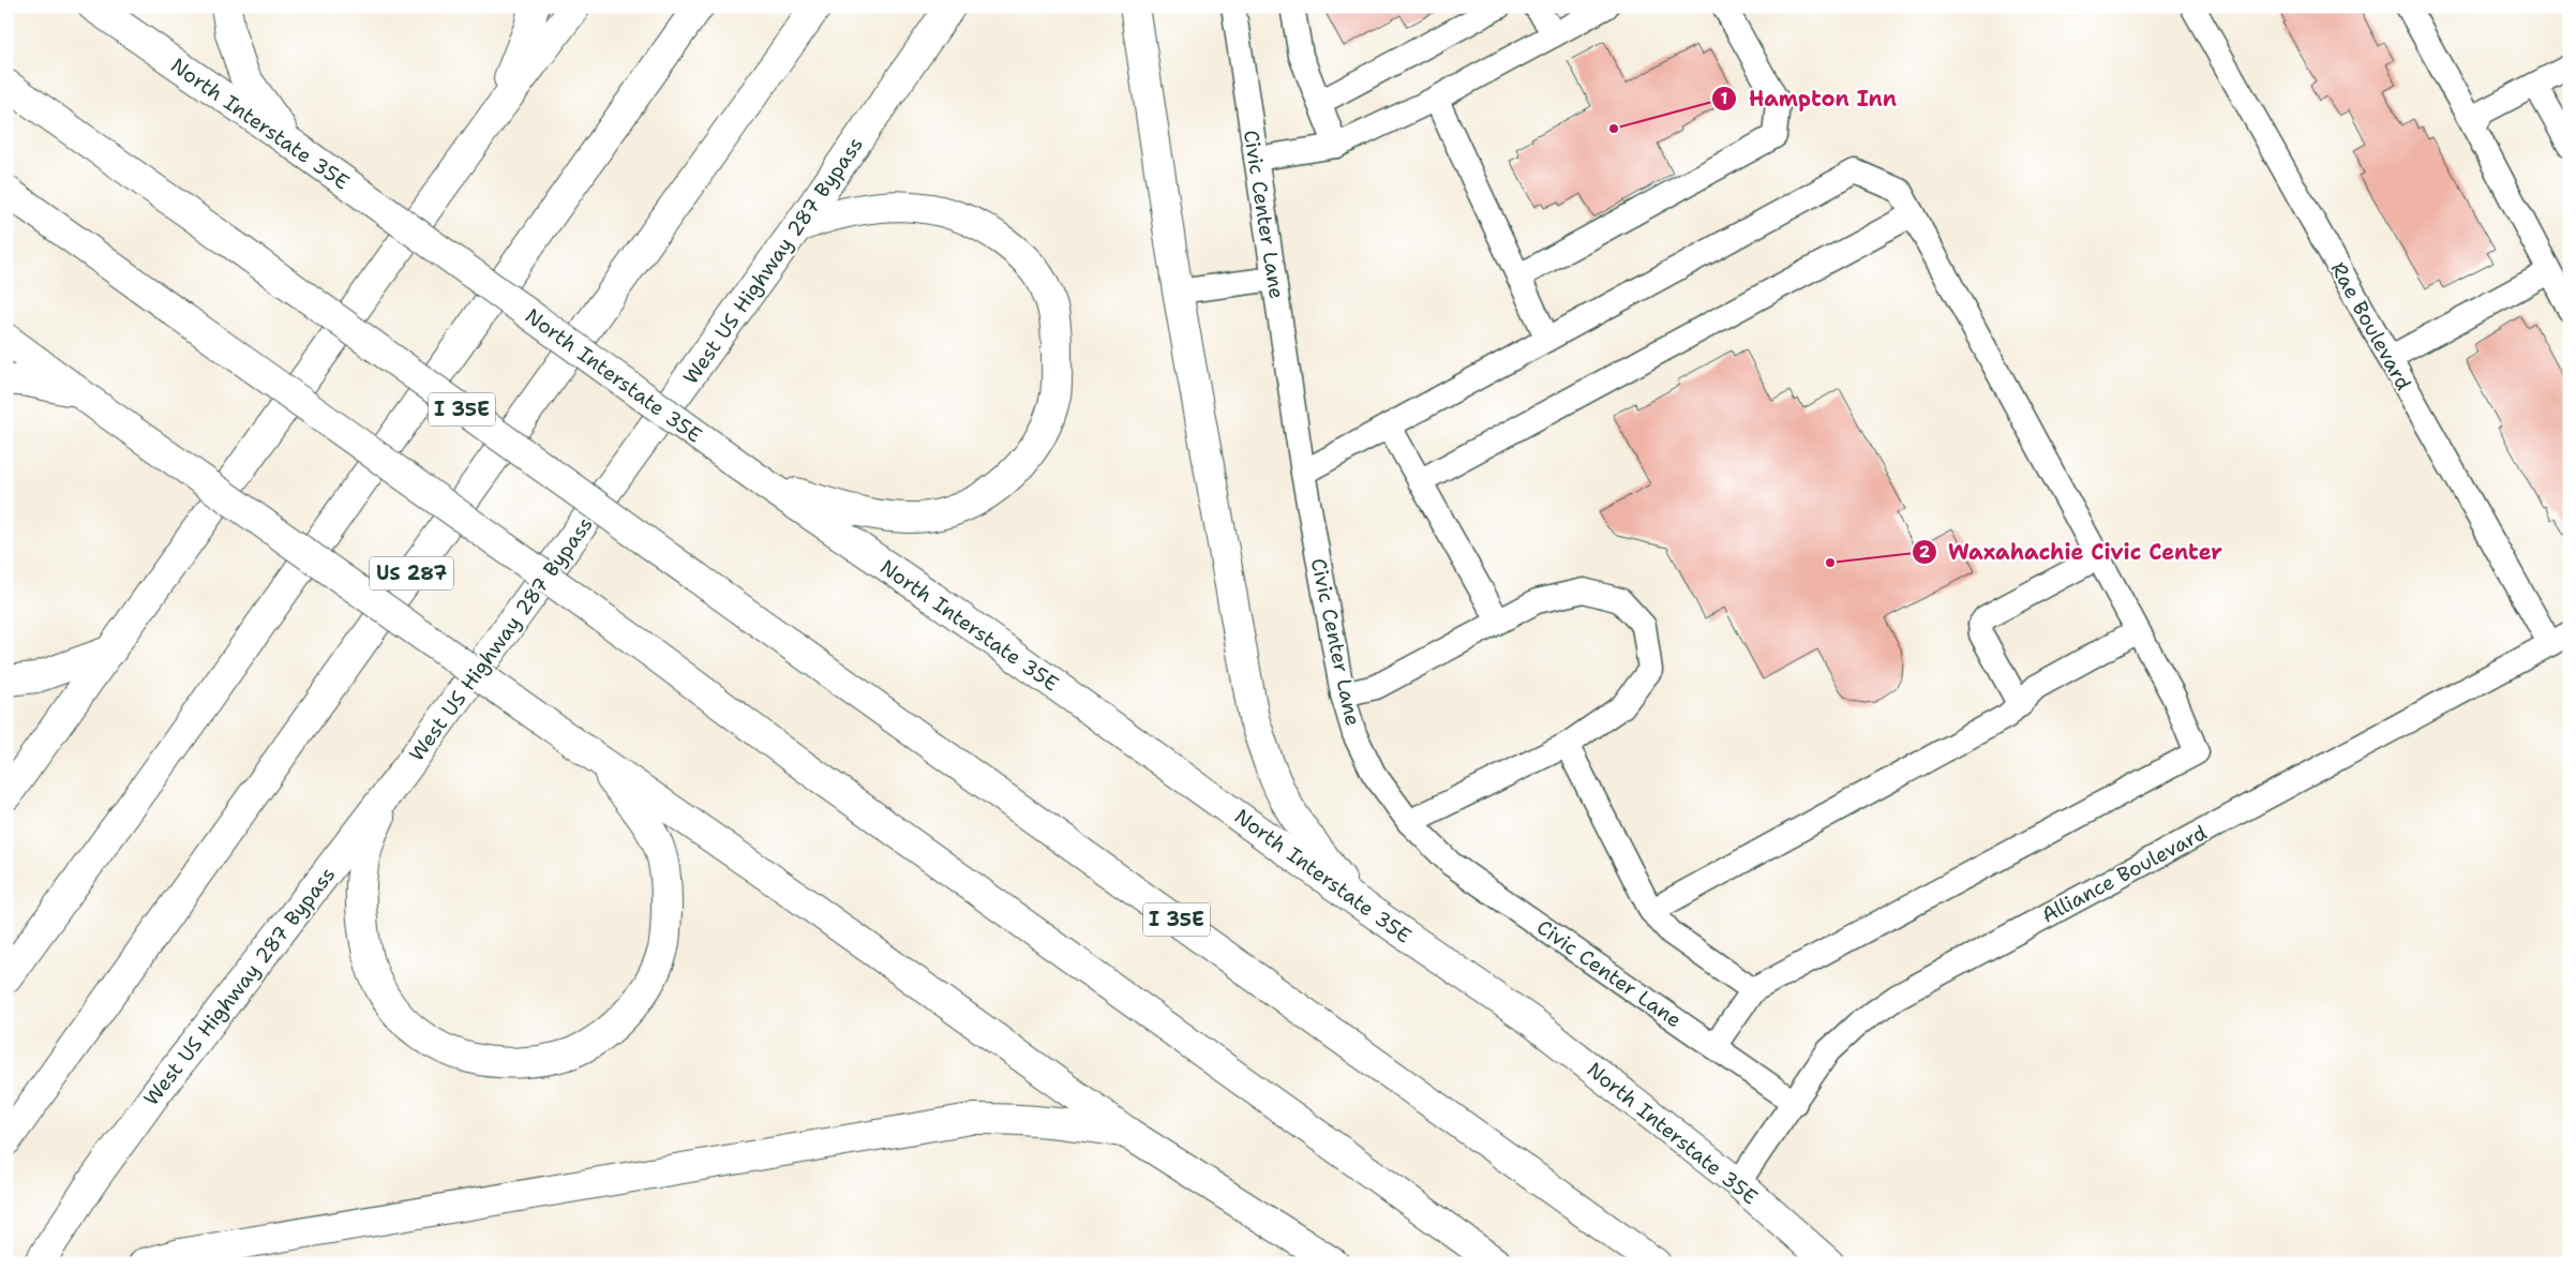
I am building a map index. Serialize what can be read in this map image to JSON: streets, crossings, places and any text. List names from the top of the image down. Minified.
{"streets":{"main road":["North Interstate 35E","West US Highway 287 Bypass","I 35E","US 287"],"street":["Civic Center Lane","Rae Boulevard","Alliance Boulevard"]},"crossings":[["North Interstate 35E","Alliance Boulevard"],["Civic Center Lane","Alliance Boulevard"],["Rae Boulevard","Alliance Boulevard"]],"places":["Hampton Inn","Waxahachie Civic Center"]}
